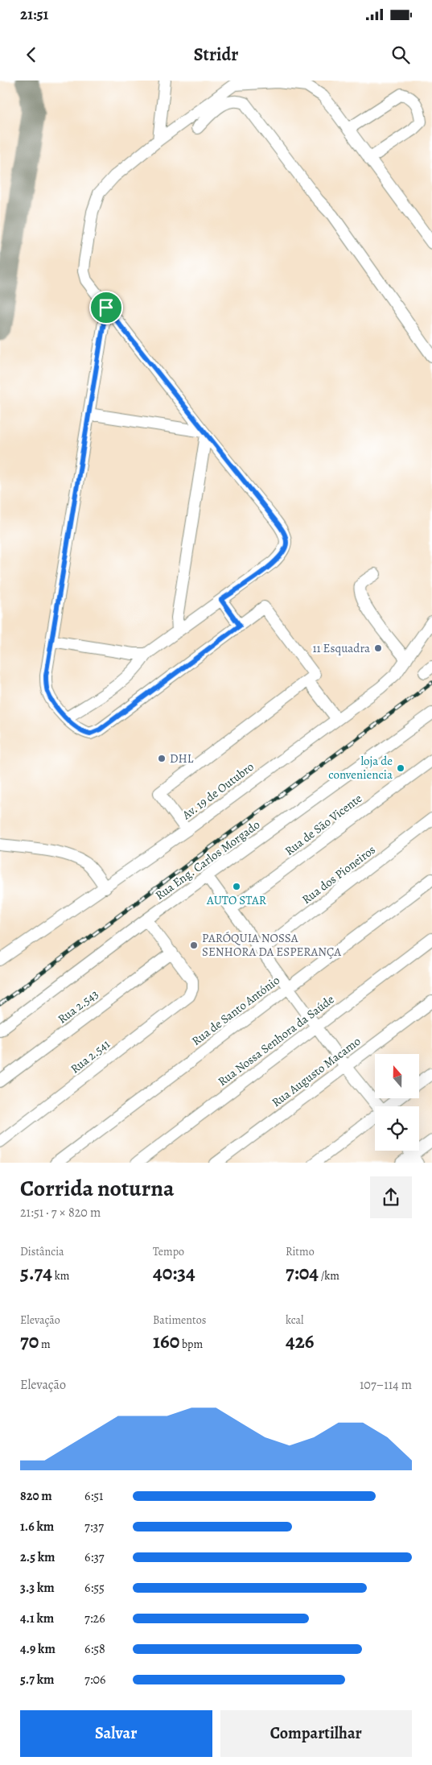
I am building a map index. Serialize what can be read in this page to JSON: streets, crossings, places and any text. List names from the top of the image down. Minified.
{"streets":{"street":["Av. 19 de Outubro","Rua de São Vicente","Rua Eng. Carlos Morgado","Rua dos Pioneiros","Rua 2.543","Rua de Santo António","Rua Nossa Senhora da Saúde","Rua 2.541","Rua Augusto Macamo"]},"crossings":[["Rua 2.543","Rua 2.541"]],"places":["11 Esquadra","DHL","loja de conveniencia","AUTO STAR","PARÓQUIA NOSSA SENHORA DA ESPERANÇA"],"north":"top","page":{"status":"21:51","header":"Stridr","heading":["Corrida noturna","21:51 · 7 × 820 m"],"stats":[["Distância","5.74 km"],["Tempo","40:34"],["Ritmo","7:04 /km"],["Elevação","70 m"],["Batimentos","160 bpm"],["kcal","426"]],"chart":["Elevação","107–114 m"],"list":[{"name":"820 m","note":"6:51"},{"name":"1.6 km","note":"7:37"},{"name":"2.5 km","note":"6:37"},{"name":"3.3 km","note":"6:55"},{"name":"4.1 km","note":"7:26"},{"name":"4.9 km","note":"6:58"},{"name":"5.7 km","note":"7:06"}],"buttons":["Salvar","Compartilhar"]}}
